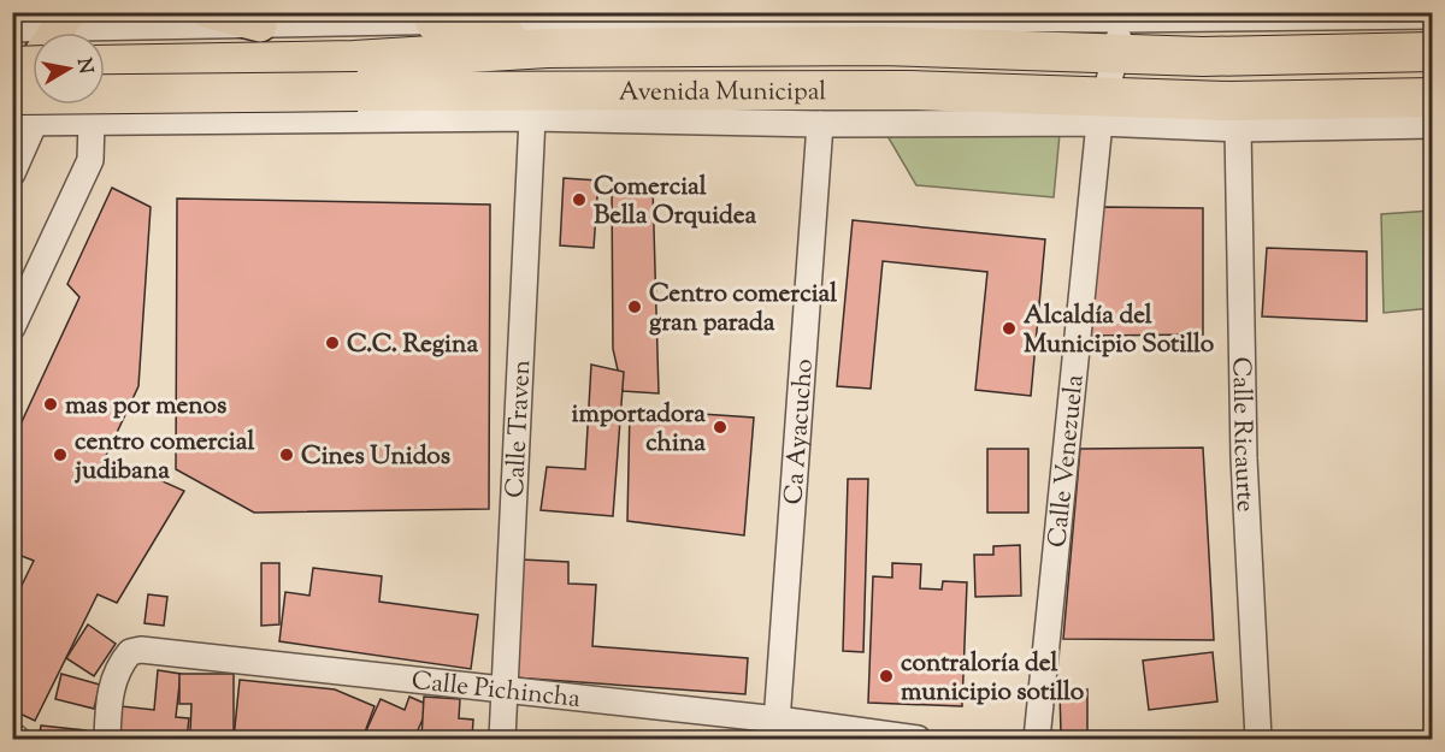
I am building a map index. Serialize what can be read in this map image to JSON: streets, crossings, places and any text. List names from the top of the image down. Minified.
{"streets":{"highway":["Avenida Municipal"],"street":["Calle Traven","Ca Ayacucho","Calle Ricaurte","Calle Venezuela","Calle Pichincha"]},"crossings":[["Avenida Municipal","Calle Traven"],["Avenida Municipal","Ca Ayacucho"],["Avenida Municipal","Calle Ricaurte"],["Avenida Municipal","Calle Venezuela"],["Calle Traven","Calle Pichincha"],["Ca Ayacucho","Calle Pichincha"]],"places":["Comercial Bella Orquidea","Centro comercial gran parada","Alcaldía del Municipio Sotillo","C.C. Regina","mas por menos","importadora china","centro comercial judibana","Cines Unidos","contraloría del municipio sotillo"],"north":"right"}
